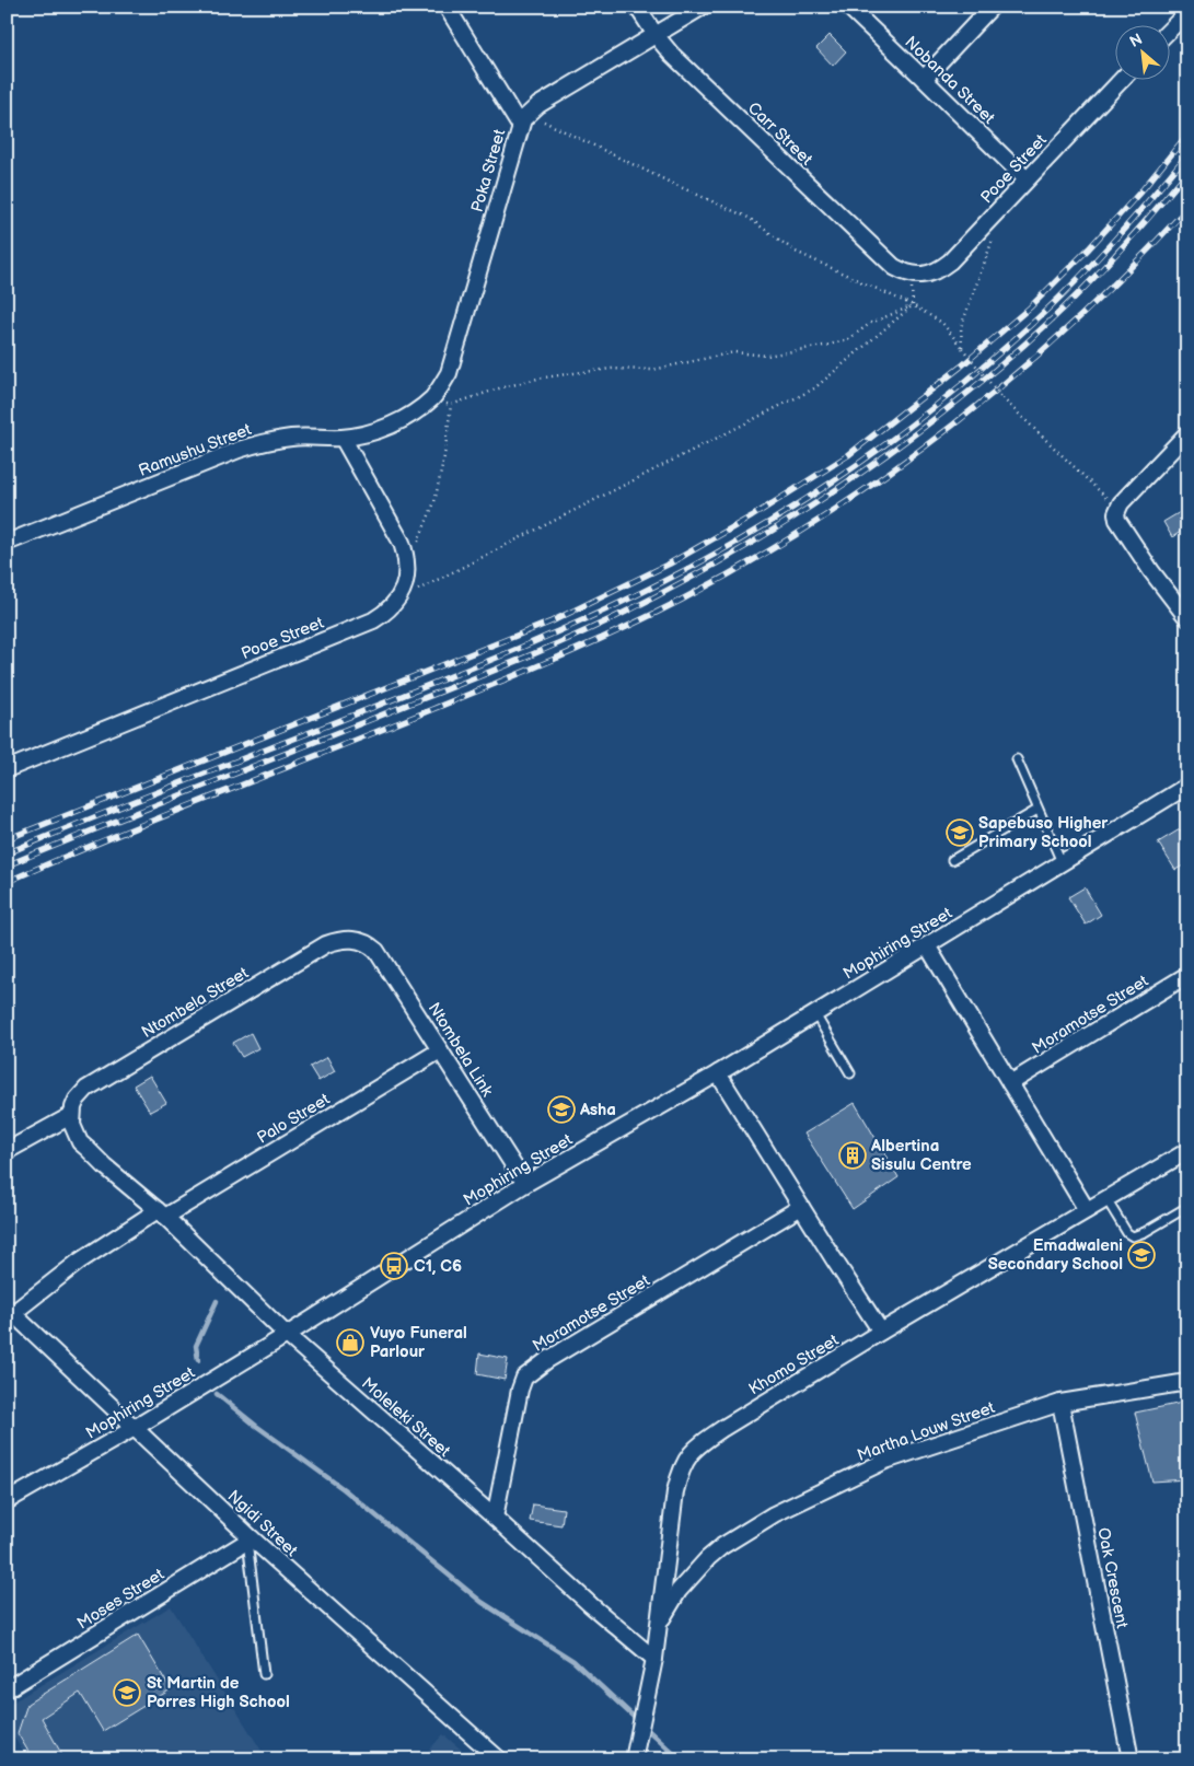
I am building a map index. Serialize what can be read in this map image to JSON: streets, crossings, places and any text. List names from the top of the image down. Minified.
{"streets":{"street":["Nobanda Street","Carr Street","Pooe Street","Poka Street","Ramushu Street","Mophiring Street","Ntombela Street","Moramotse Street","Ntombela Link","Palo Street","Khomo Street","Moleleki Street","Martha Louw Street","Ngidi Street","Oak Crescent","Moses Street"]},"crossings":[["Nobanda Street","Pooe Street"],["Carr Street","Pooe Street"],["Poka Street","Ramushu Street"],["Mophiring Street","Ntombela Link"],["Mophiring Street","Moleleki Street"],["Mophiring Street","Ngidi Street"],["Ntombela Street","Ntombela Link"],["Ntombela Street","Moleleki Street"],["Moramotse Street","Moleleki Street"],["Ntombela Link","Palo Street"],["Palo Street","Moleleki Street"],["Palo Street","Ngidi Street"],["Khomo Street","Moleleki Street"],["Khomo Street","Martha Louw Street"],["Martha Louw Street","Oak Crescent"],["Ngidi Street","Moses Street"]],"places":{"school or university":["Sapebuso Higher Primary School","Asha","Emadwaleni Secondary School","St Martin de Porres High School"],"building":["Albertina Sisulu Centre"],"bus stop":["C1, C6"],"shop":["Vuyo Funeral Parlour"]},"north":"top left"}
